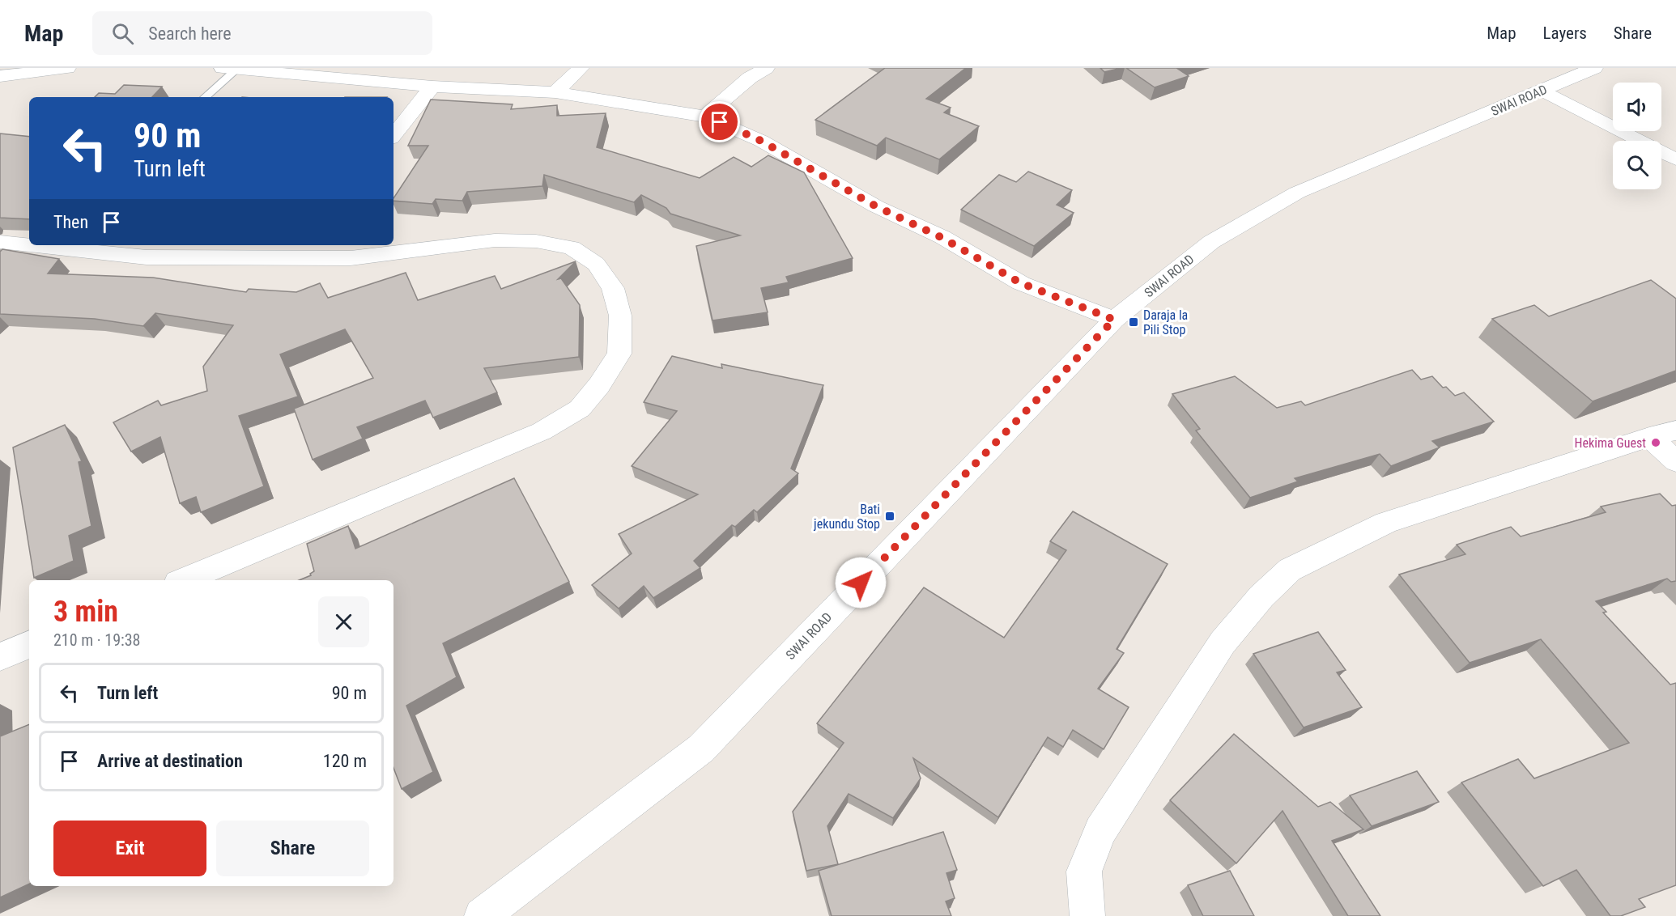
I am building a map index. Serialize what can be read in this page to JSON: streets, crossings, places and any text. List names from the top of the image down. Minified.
{"streets":{"street":["SWAI ROAD"]},"places":{"transit":["Daraja la Pili Stop","Bati jekundu Stop"],"other":["Hekima Guest"]},"page":{"header":"Map","search":"Search here","nav":["Map","Layers","Share"],"turn":["90 m","Turn left"],"then":"Then","heading":["3 min","210 m · 19:38"],"list":[{"name":"Turn left","value":"90 m"},{"name":"Arrive at destination","value":"120 m"}],"buttons":["Exit","Share"]}}
